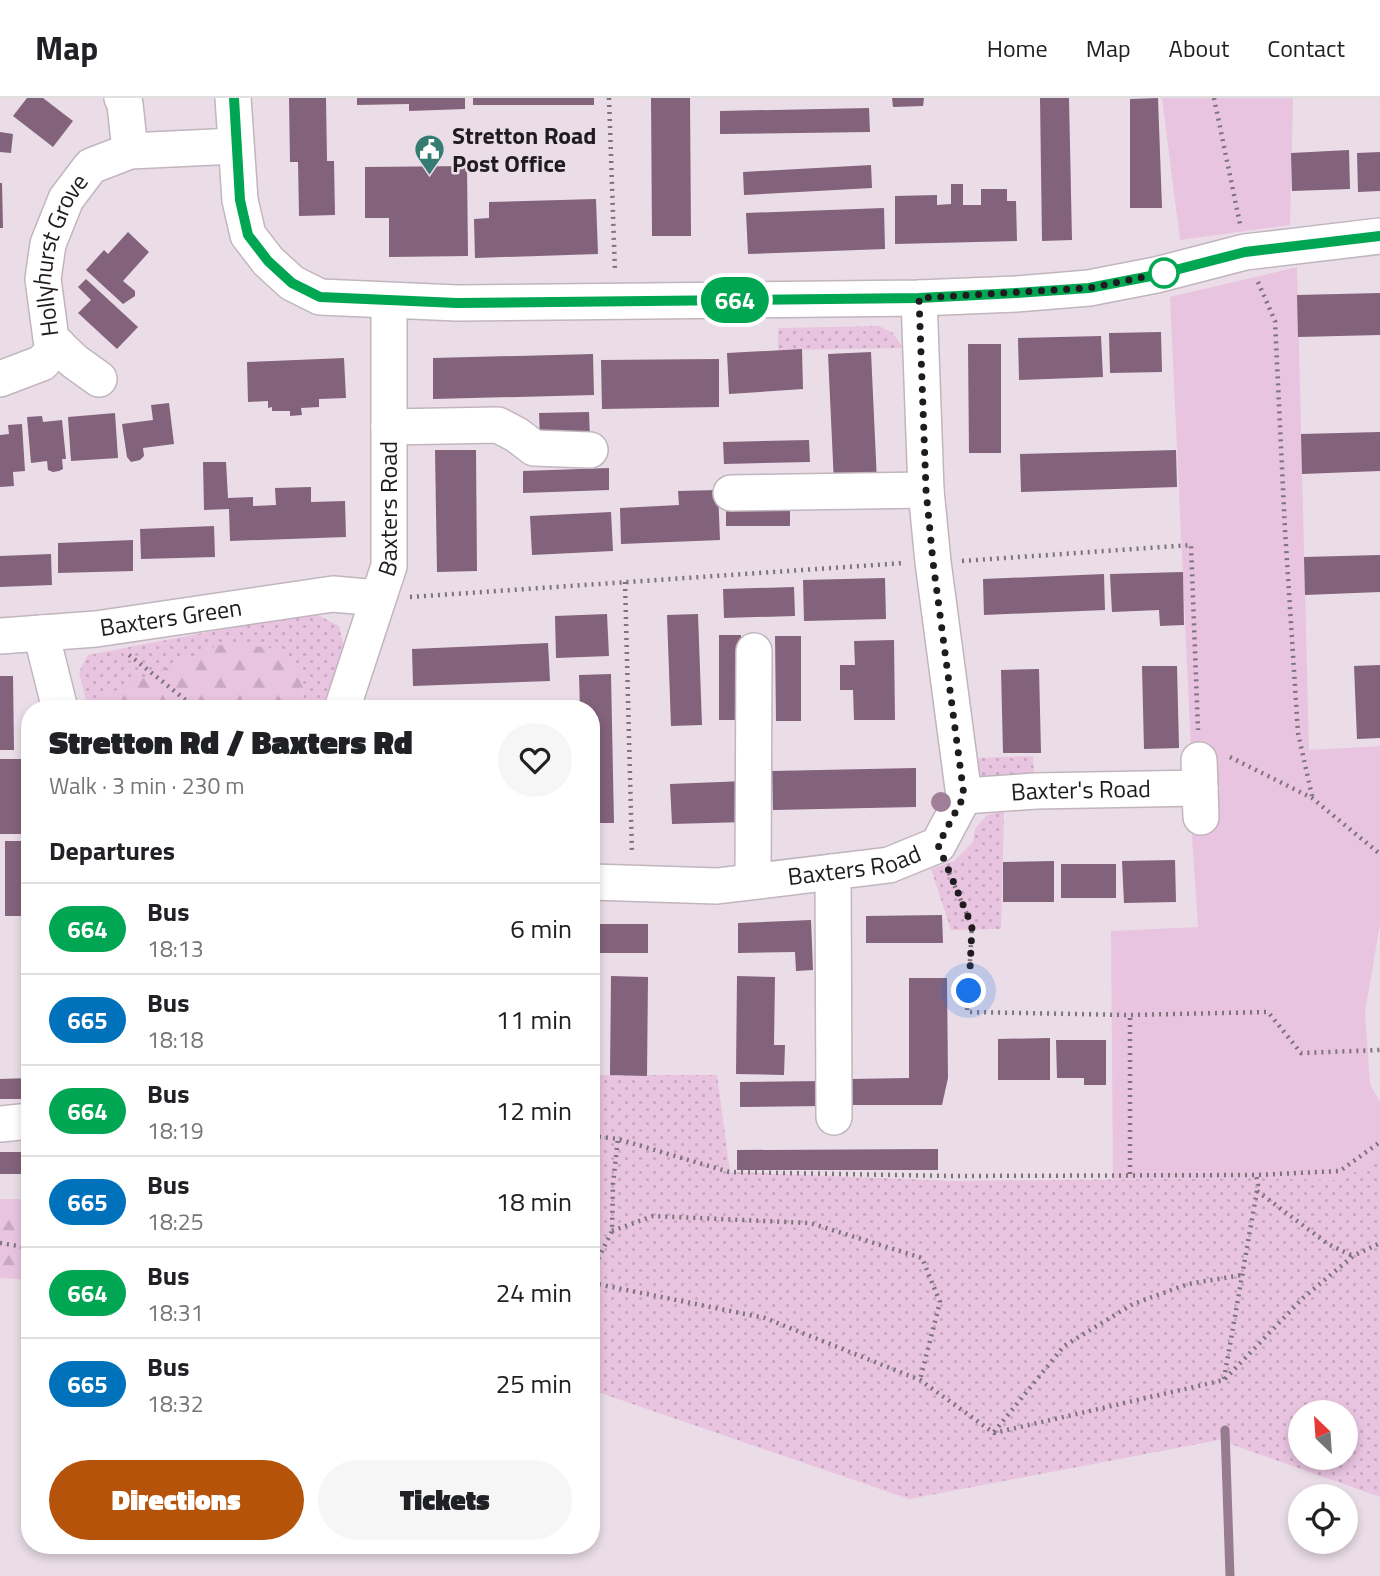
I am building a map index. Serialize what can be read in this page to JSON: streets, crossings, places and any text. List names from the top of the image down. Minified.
{"streets":{"street":["Hollyhurst Grove","Baxters Road","Baxters Green","Baxter's Road"]},"crossings":[["Baxters Road","Baxters Green"],["Baxters Road","Baxter's Road"]],"places":{"public building":["Stretton Road Post Office"]},"lines":["bus line 664"],"north":"top left","page":{"header":"Map","nav":["Home","Map","About","Contact"],"on_map":"664","heading":[["Stretton Rd / Baxters Rd","Walk · 3 min · 230 m"],"Departures"],"list":[{"mark":"664","name":"Bus","note":"18:13","value":"6 min"},{"mark":"665","name":"Bus","note":"18:18","value":"11 min"},{"mark":"664","name":"Bus","note":"18:19","value":"12 min"},{"mark":"665","name":"Bus","note":"18:25","value":"18 min"},{"mark":"664","name":"Bus","note":"18:31","value":"24 min"},{"mark":"665","name":"Bus","note":"18:32","value":"25 min"}],"buttons":["Directions","Tickets"]}}
